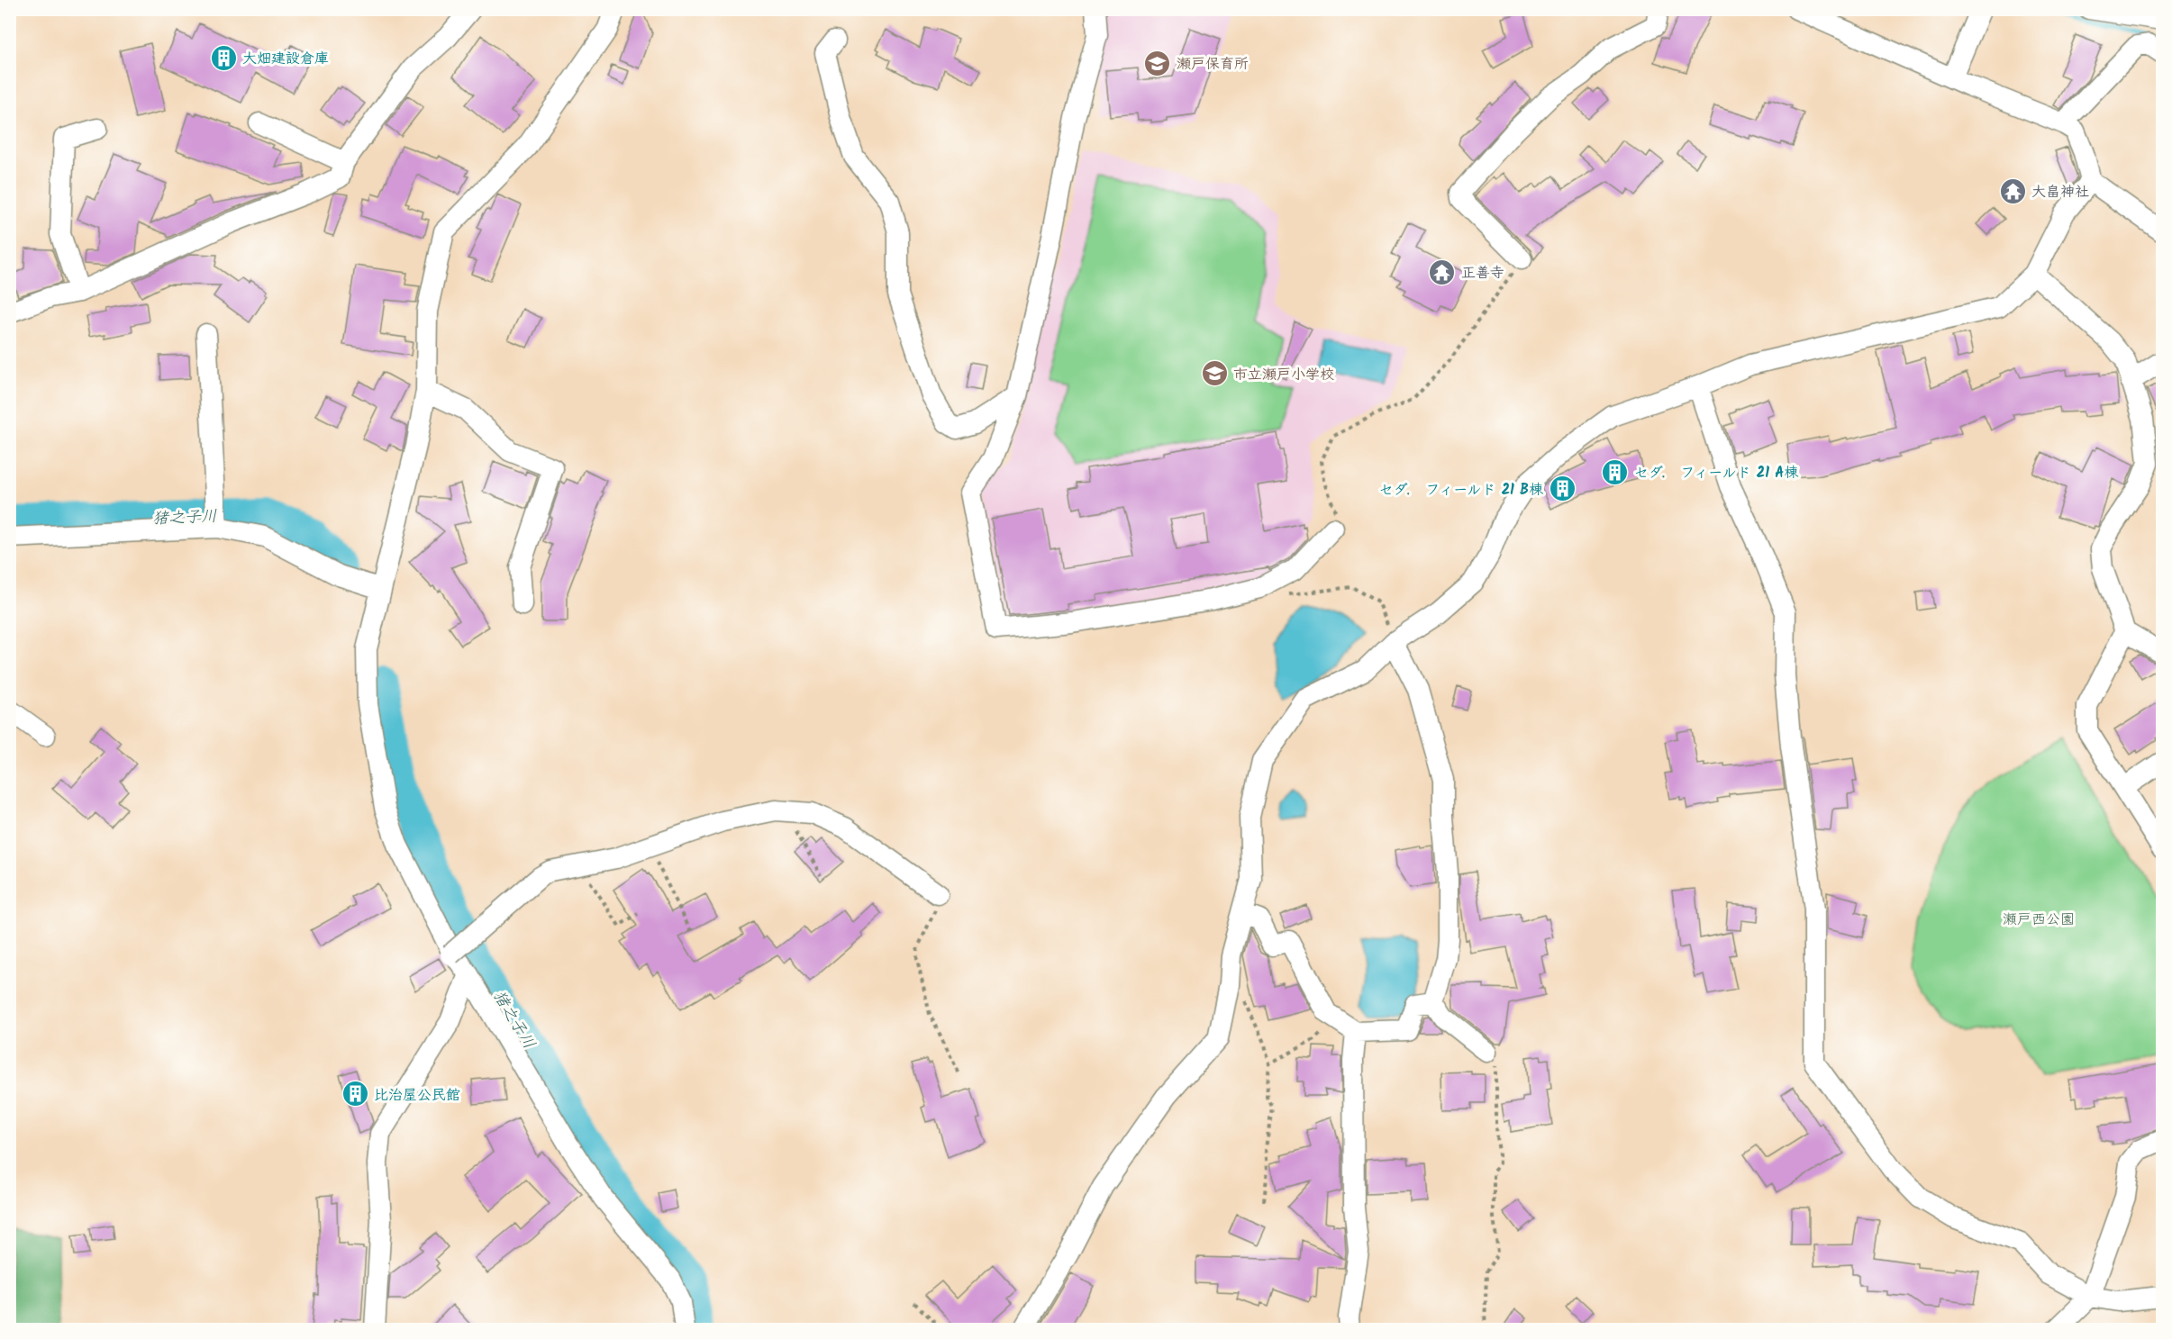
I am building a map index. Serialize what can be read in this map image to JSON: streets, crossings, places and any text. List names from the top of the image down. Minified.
{"water":["猪之子川"],"parks":["瀬戸西公園"],"places":{"building":["大畑建設倉庫","セダ． フィールド 21 A棟","セダ． フィールド 21 B棟","比治屋公民館"],"school or university":["瀬戸保育所","市立瀬戸小学校"],"temple":["大畠神社","正善寺"]}}
